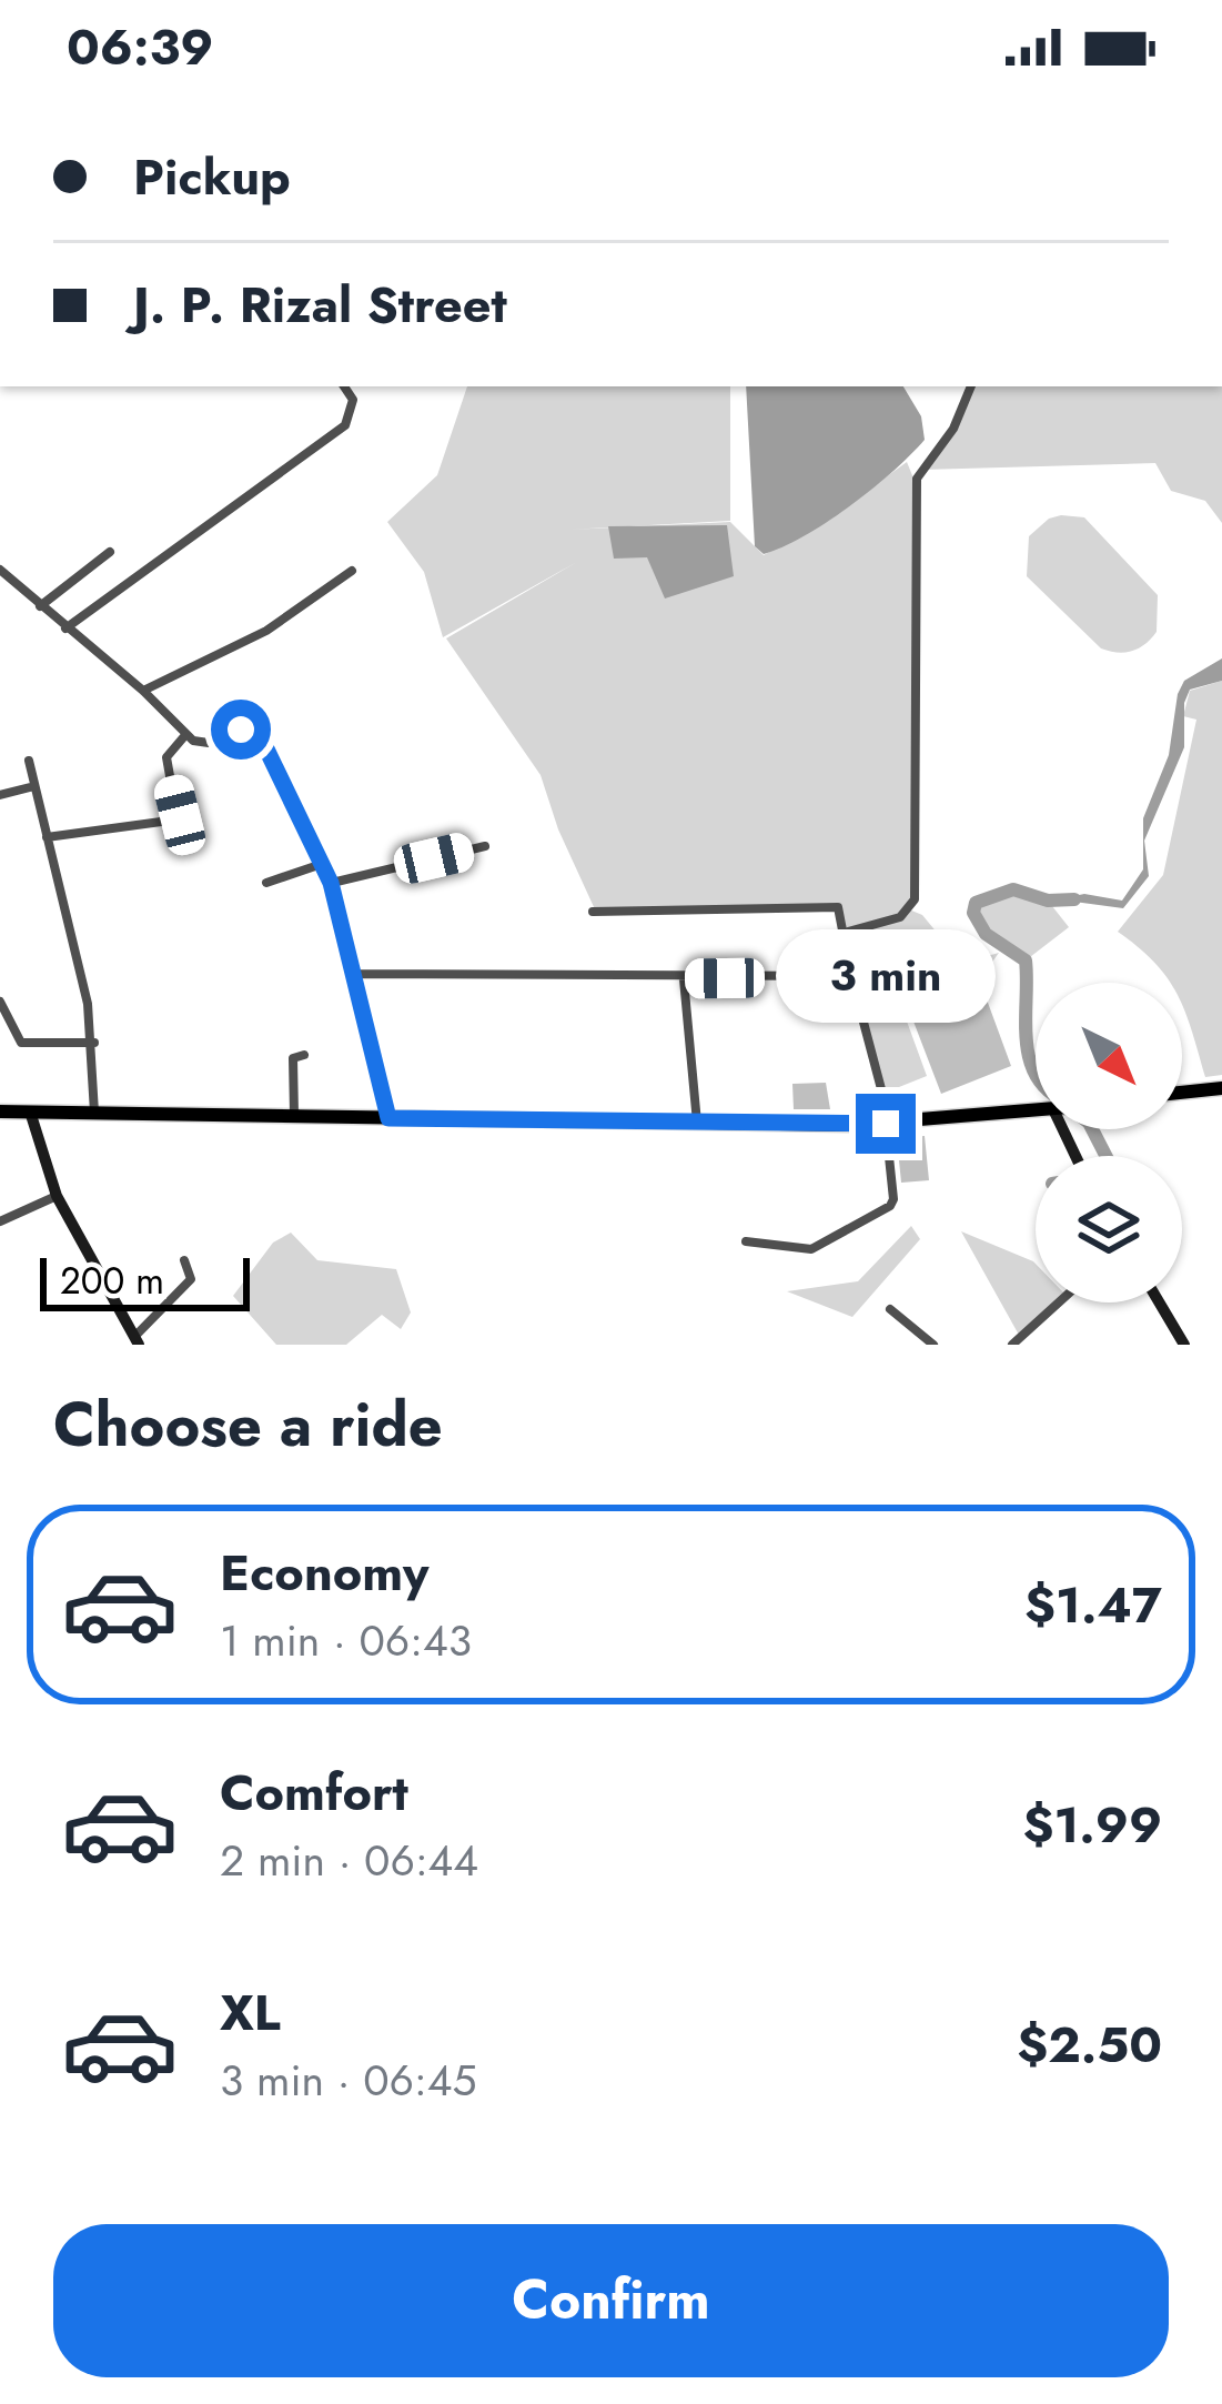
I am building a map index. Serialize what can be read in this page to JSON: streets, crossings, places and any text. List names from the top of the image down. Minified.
{"scale_bar":"200 m","north":"bottom right","page":{"status":"06:39","banner":["Pickup","J. P. Rizal Street"],"bubble":"3 min","scale":"200 m","heading":"Choose a ride","list":[{"name":"Economy","note":"1 min · 06:43","value":"$1.47"},{"name":"Comfort","note":"2 min · 06:44","value":"$1.99"},{"name":"XL","note":"3 min · 06:45","value":"$2.50"}],"buttons":"Confirm"}}
